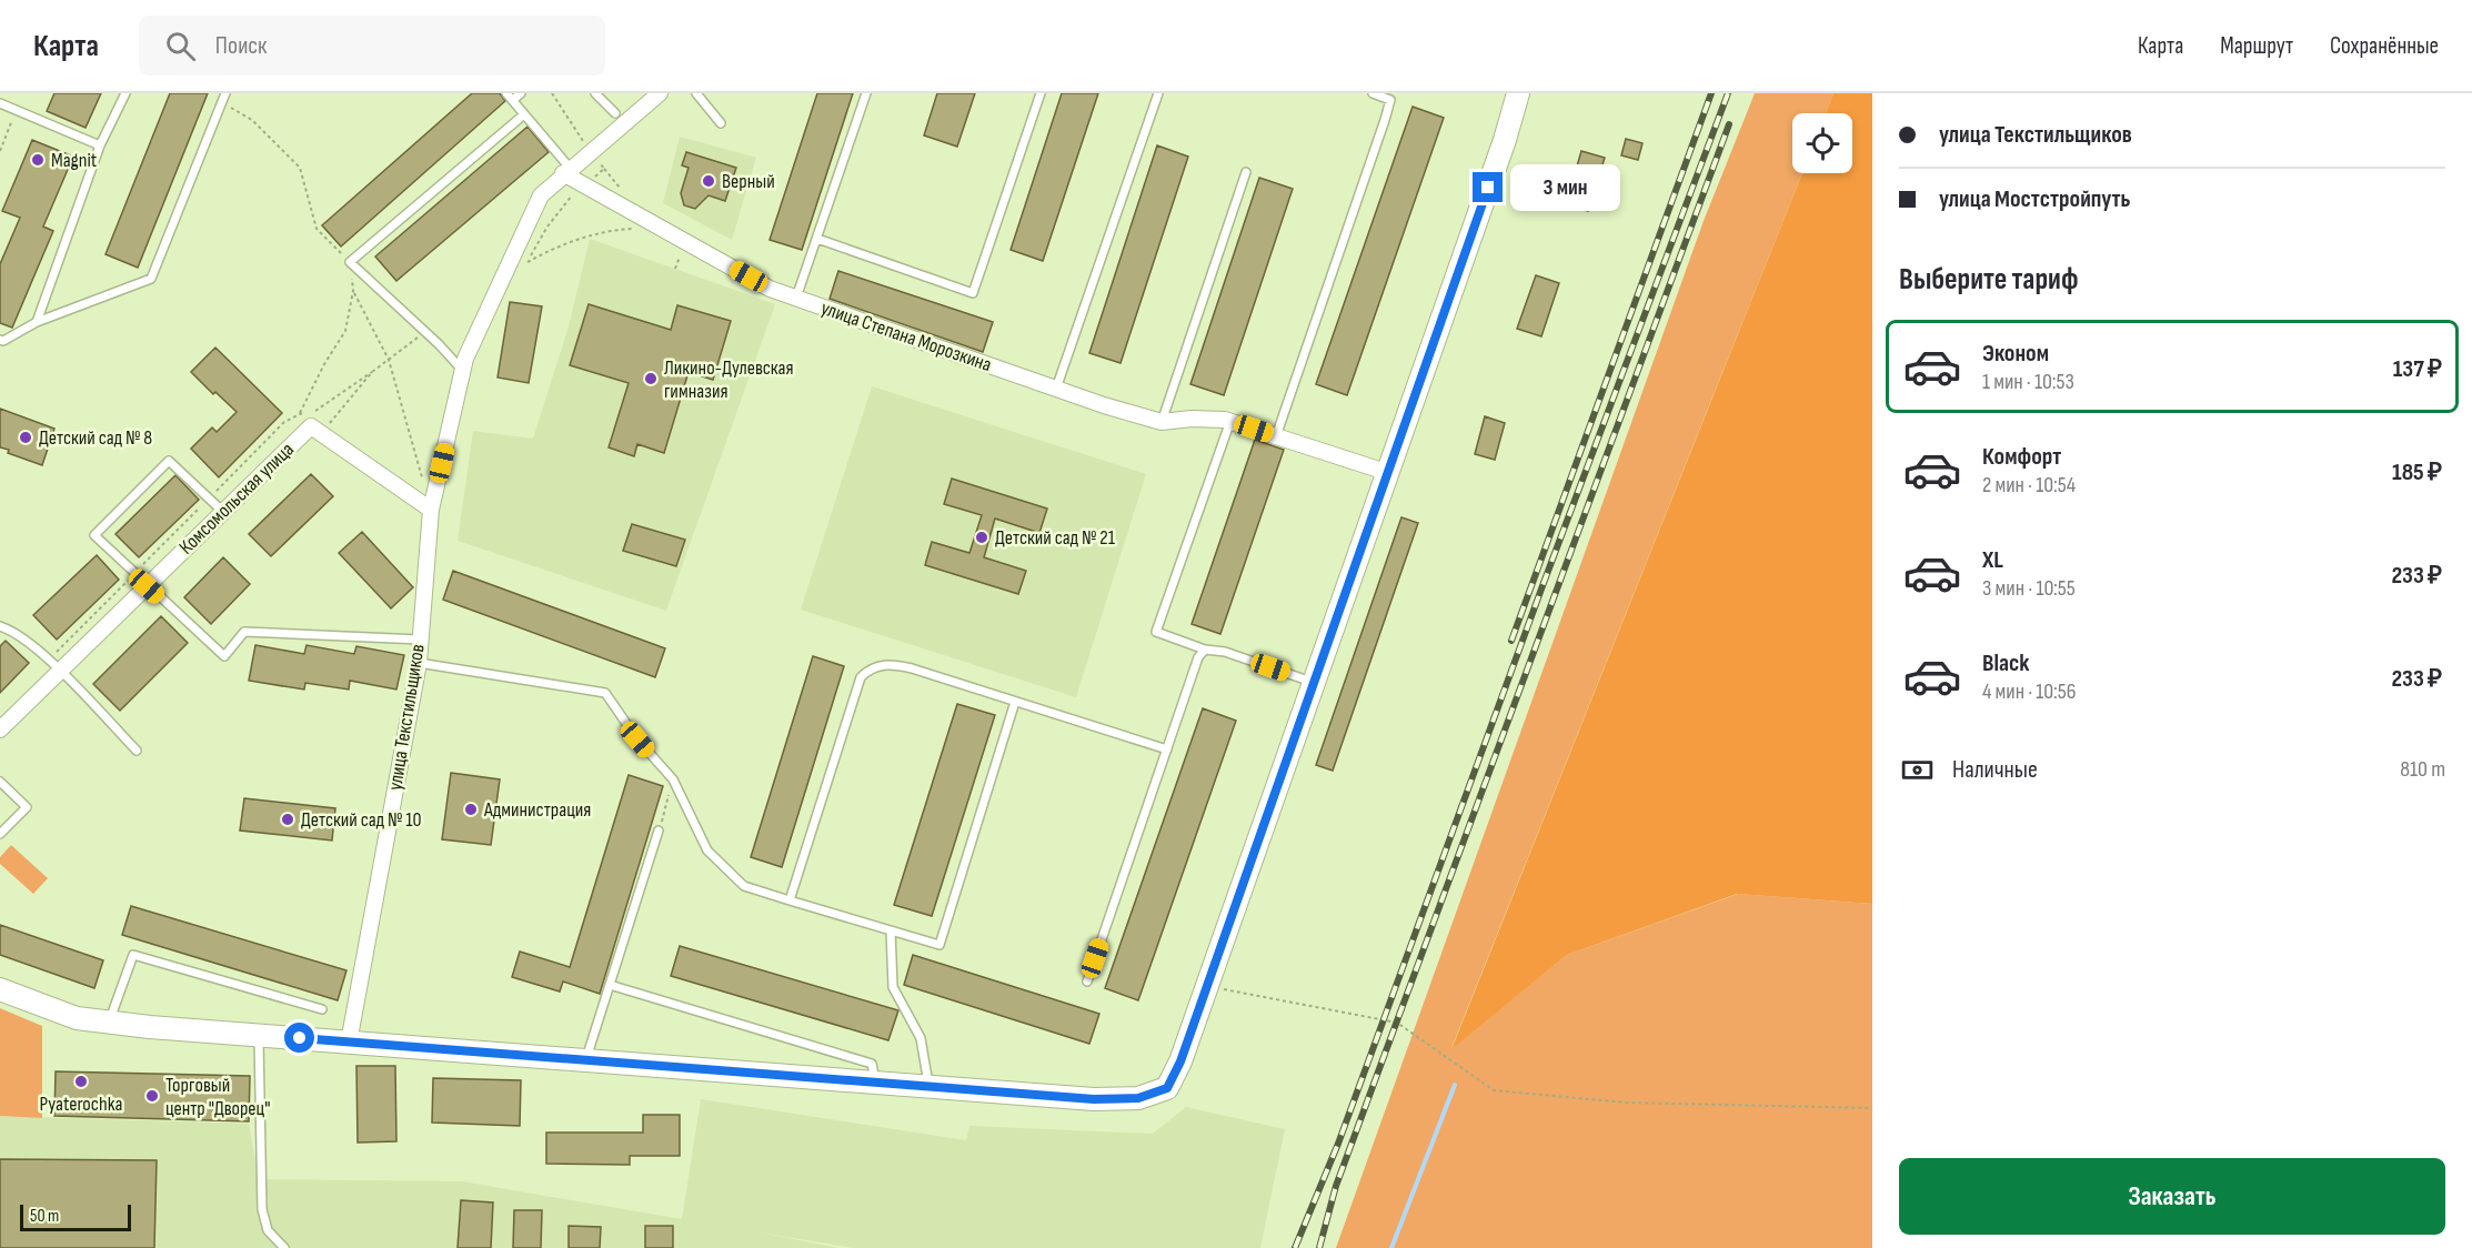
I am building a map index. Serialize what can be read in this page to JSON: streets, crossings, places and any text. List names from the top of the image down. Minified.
{"streets":{"street":["улица Степана Морозкина","Комсомольская улица","улица Текстильщиков"]},"crossings":[["улица Степана Морозкина","улица Текстильщиков"]],"places":["Magnit","Верный","Ликино-Дулевская гимназия","Детский сад № 8","Детский сад № 21","Администрация","Детский сад № 10","Pyaterochka","Торговый центр \"Дворец\""],"scale_bar":"50 m","page":{"header":"Карта","search":"Поиск","nav":["Карта","Маршрут","Сохранённые"],"banner":["улица Текстильщиков","улица Мостстройпуть"],"bubble":"3 мин","heading":"Выберите тариф","list":[{"name":"Эконом","note":"1 мин · 10:53","value":"137 ₽"},{"name":"Комфорт","note":"2 мин · 10:54","value":"185 ₽"},{"name":"XL","note":"3 мин · 10:55","value":"233 ₽"},{"name":"Black","note":"4 мин · 10:56","value":"233 ₽"}],"pay":["Наличные","810 m"],"buttons":"Заказать","scale":"50 m"}}
